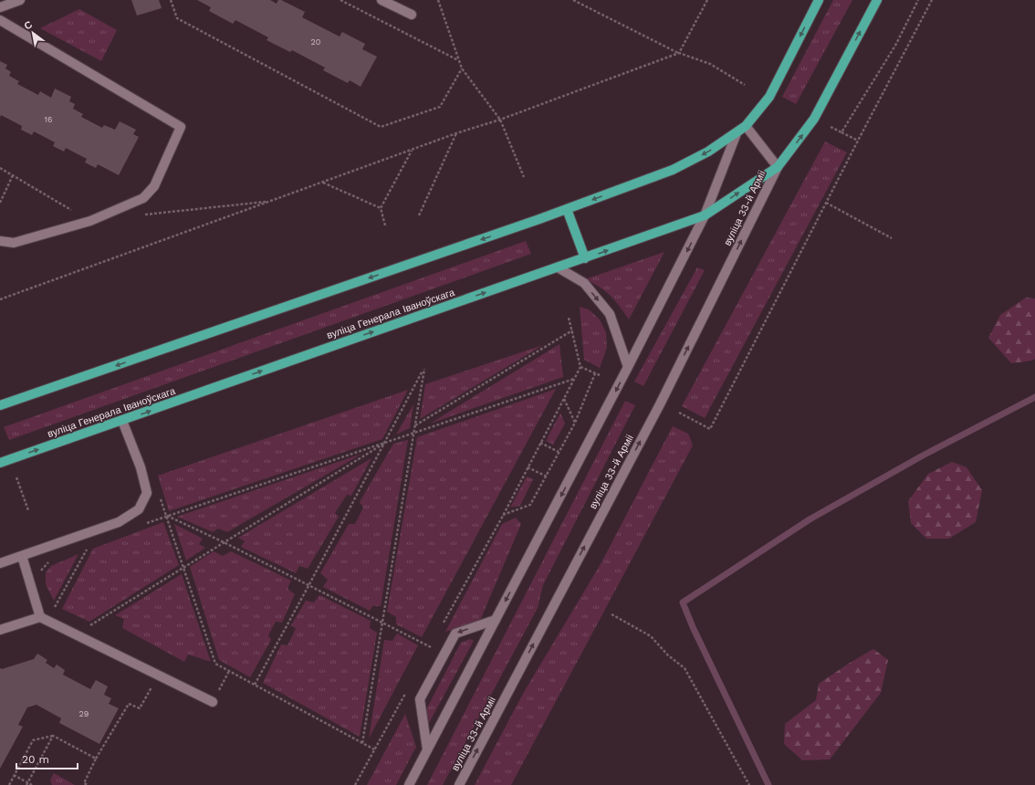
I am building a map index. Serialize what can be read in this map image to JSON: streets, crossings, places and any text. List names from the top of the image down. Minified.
{"streets":{"main road":["вуліца 33-й Арміі","вуліца Генерала Іваноўскага"]},"crossings":[["вуліца 33-й Арміі","вуліца Генерала Іваноўскага"]],"house_numbers":["20","16","29"],"scale_bar":"20 m","north":"top left"}
